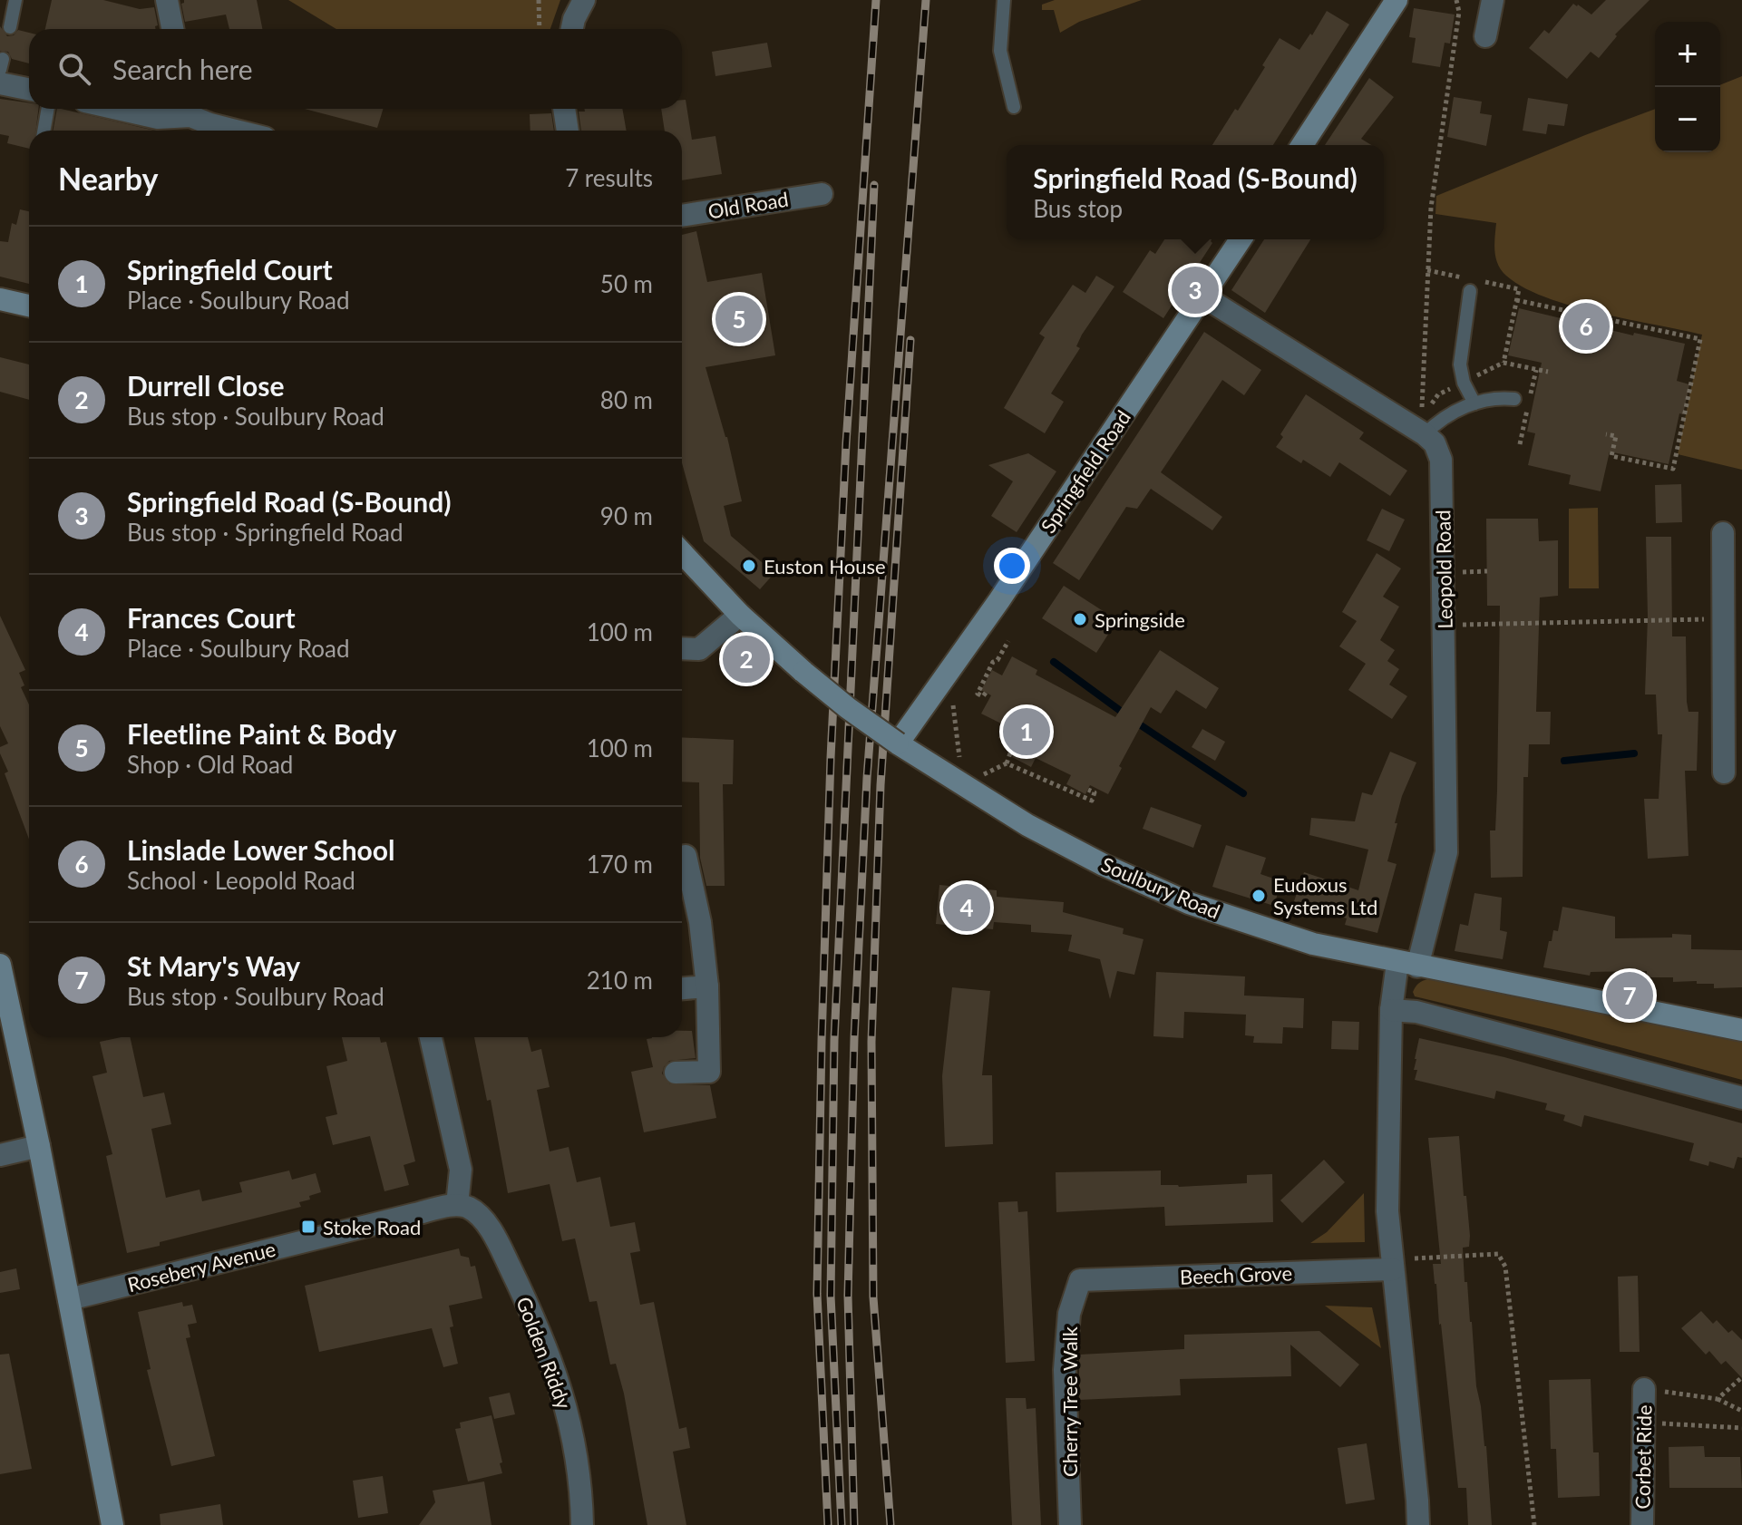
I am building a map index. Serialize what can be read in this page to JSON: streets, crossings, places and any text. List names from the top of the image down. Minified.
{"streets":{"street":["Old Road","Springfield Road","Leopold Road","Soulbury Road","Rosebery Avenue","Beech Grove","Golden Riddy","Cherry Tree Walk","Corbet Ride"]},"crossings":[["Springfield Road","Soulbury Road"],["Leopold Road","Soulbury Road"],["Leopold Road","Beech Grove"],["Rosebery Avenue","Golden Riddy"],["Beech Grove","Cherry Tree Walk"]],"places":{"other":["Euston House","Springside","Eudoxus Systems Ltd"],"transit":["Stoke Road"]},"page":{"map_buttons":["+","−"],"search":"Search here","heading":["Nearby","7 results"],"popup":["Springfield Road (S-Bound)","Bus stop"],"list":[{"mark":"1","name":"Springfield Court","note":"Place · Soulbury Road","value":"50 m"},{"mark":"2","name":"Durrell Close","note":"Bus stop · Soulbury Road","value":"80 m"},{"mark":"3","name":"Springfield Road (S-Bound)","note":"Bus stop · Springfield Road","value":"90 m"},{"mark":"4","name":"Frances Court","note":"Place · Soulbury Road","value":"100 m"},{"mark":"5","name":"Fleetline Paint & Body","note":"Shop · Old Road","value":"100 m"},{"mark":"6","name":"Linslade Lower School","note":"School · Leopold Road","value":"170 m"},{"mark":"7","name":"St Mary's Way","note":"Bus stop · Soulbury Road","value":"210 m"}],"pins":["3","5","6","2","1","4","7"]}}
